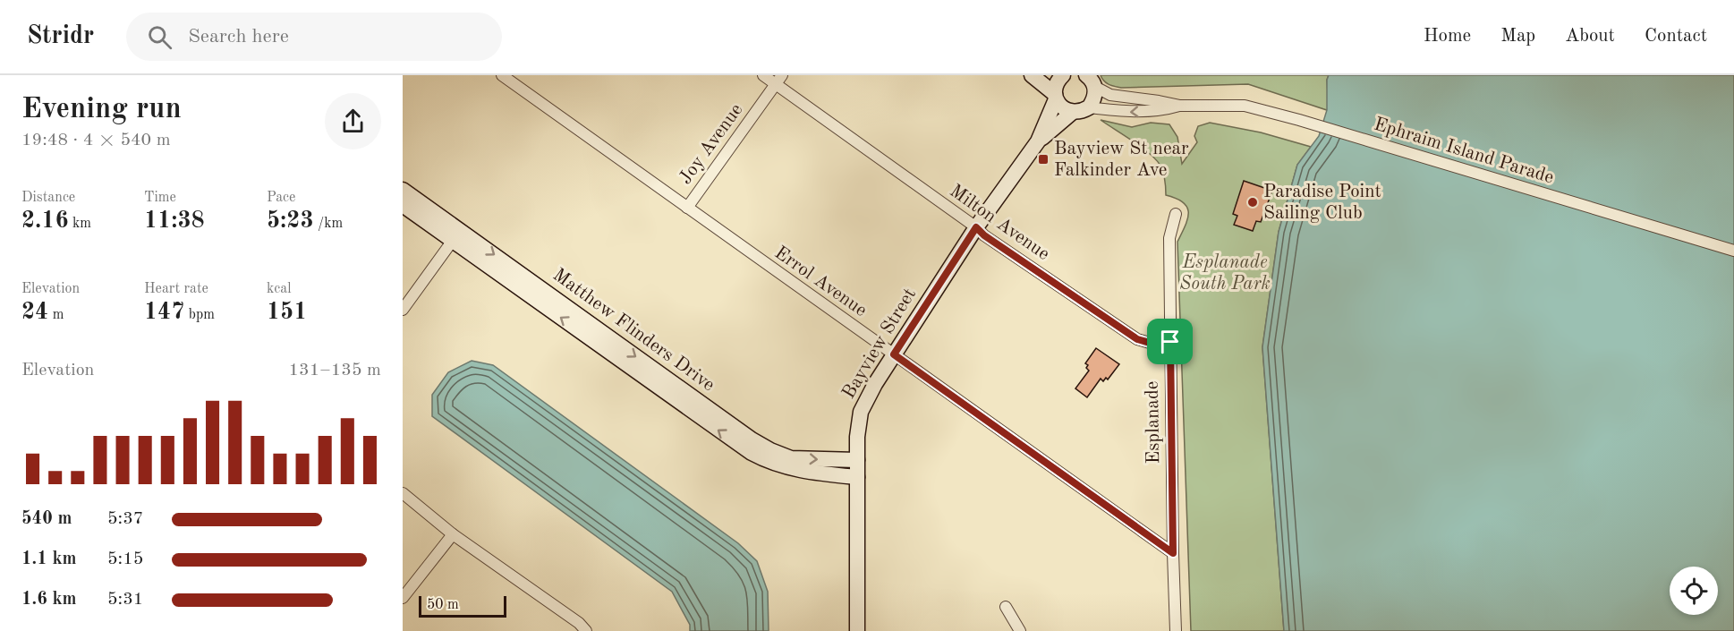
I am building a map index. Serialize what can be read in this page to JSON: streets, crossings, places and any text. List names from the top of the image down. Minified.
{"streets":{"main road":["Matthew Flinders Drive","Bayview Street"],"street":["Joy Avenue","Ephraim Island Parade","Milton Avenue","Errol Avenue","Esplanade"]},"crossings":[["Joy Avenue","Milton Avenue"],["Joy Avenue","Errol Avenue"],["Milton Avenue","Bayview Street"],["Milton Avenue","Esplanade"],["Errol Avenue","Bayview Street"],["Errol Avenue","Esplanade"],["Matthew Flinders Drive","Bayview Street"]],"parks":["Esplanade South Park"],"places":{"transit":["Bayview St near Falkinder Ave"],"other":["Paradise Point Sailing Club"]},"scale_bar":"50 m","page":{"header":"Stridr","search":"Search here","nav":["Home","Map","About","Contact"],"heading":["Evening run","19:48 · 4 × 540 m"],"stats":[["Distance","2.16 km"],["Time","11:38"],["Pace","5:23 /km"],["Elevation","24 m"],["Heart rate","147 bpm"],["kcal","151"]],"chart":["Elevation","131–135 m"],"list":[{"name":"540 m","note":"5:37"},{"name":"1.1 km","note":"5:15"},{"name":"1.6 km","note":"5:31"}],"scale":"50 m"}}
